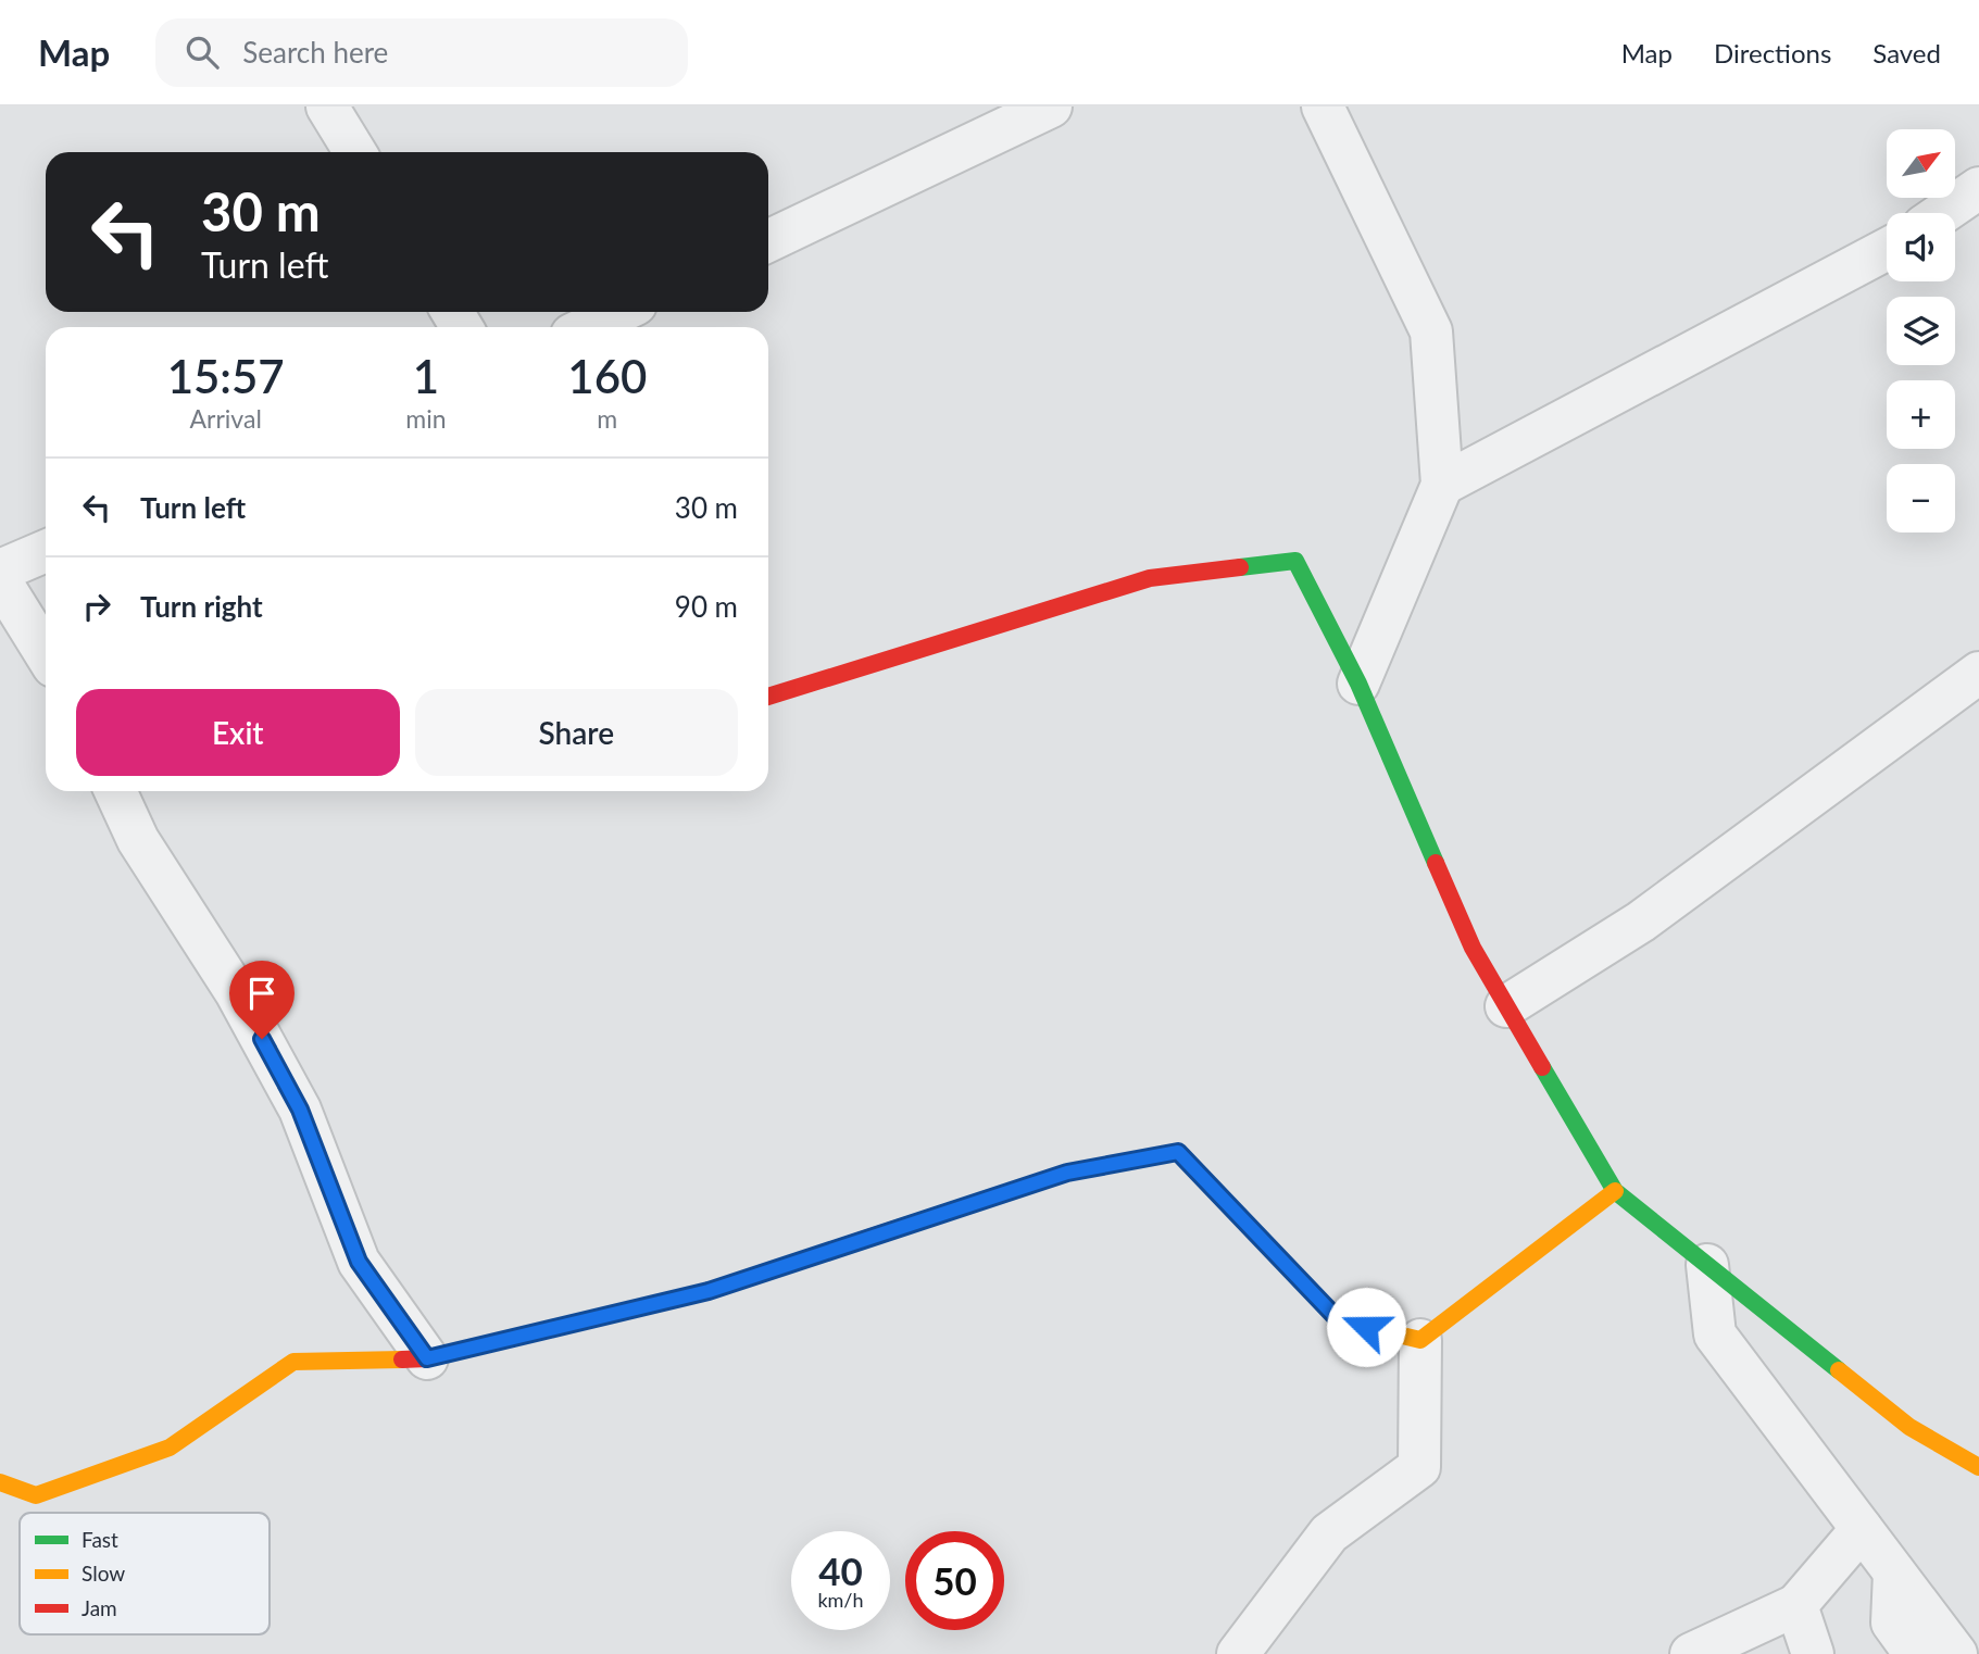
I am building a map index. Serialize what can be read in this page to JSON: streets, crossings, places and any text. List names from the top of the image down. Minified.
{"legend":["Fast","Slow","Jam"],"north":"top right","page":{"header":"Map","search":"Search here","nav":["Map","Directions","Saved"],"map_buttons":["+","−"],"turn":["30 m","Turn left"],"eta":["15:57","Arrival","1","min","160","m"],"list":[{"name":"Turn left","value":"30 m"},{"name":"Turn right","value":"90 m"}],"buttons":["Exit","Share"],"speed":"40 km/h","limit":"50"}}
